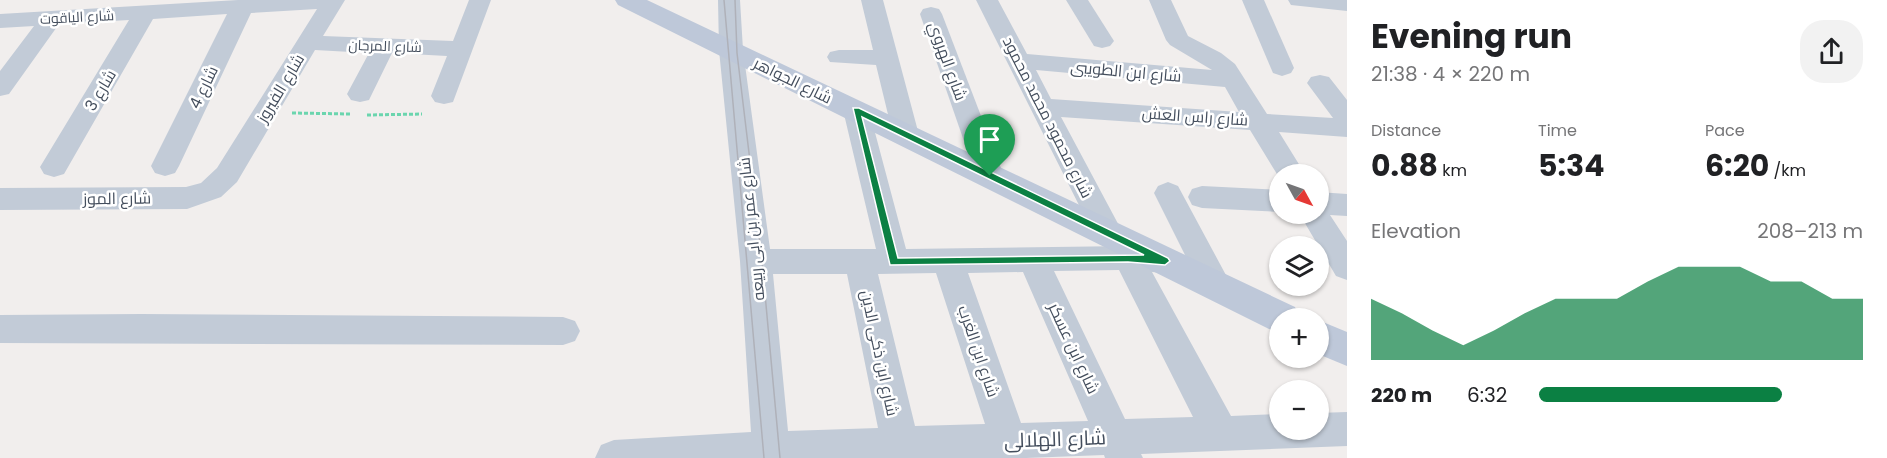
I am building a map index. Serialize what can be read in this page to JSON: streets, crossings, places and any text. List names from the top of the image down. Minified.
{"streets":{"main road":["شارع الجواهر"],"street":["شارع الياقوت","شارع المرجان","شارع الهروي","شارع ابن الطويبى","شارع 4","شارع الفيروز","شارع 3","شارع راس العش","شارع محمود محمد محمود","شارع الموز","شارع عمر بن ابى ربيعه","شارع ابن عسكر","شارع ابن الغرب","شارع ابن ذكى الدين","شارع الهلالى"]},"crossings":[["شارع الياقوت","شارع 4"],["شارع الياقوت","شارع الفيروز"],["شارع الياقوت","شارع 3"],["شارع المرجان","شارع الفيروز"],["شارع الهروي","شارع الجواهر"],["شارع ابن الطويبى","شارع محمود محمد محمود"],["شارع الجواهر","شارع محمود محمد محمود"],["شارع الجواهر","شارع عمر بن ابى ربيعه"],["شارع الفيروز","شارع الموز"],["شارع راس العش","شارع محمود محمد محمود"],["شارع محمود محمد محمود","شارع الهلالى"],["شارع عمر بن ابى ربيعه","شارع الهلالى"],["شارع ابن عسكر","شارع الهلالى"],["شارع ابن الغرب","شارع الهلالى"],["شارع ابن ذكى الدين","شارع الهلالى"]],"north":"bottom right","page":{"heading":["Evening run","21:38 · 4 × 220 m"],"stats":[["Distance","0.88 km"],["Time","5:34"],["Pace","6:20 /km"]],"map_buttons":["+","−"],"chart":["Elevation","208–213 m"],"list":[{"name":"220 m","note":"6:32"}]}}
